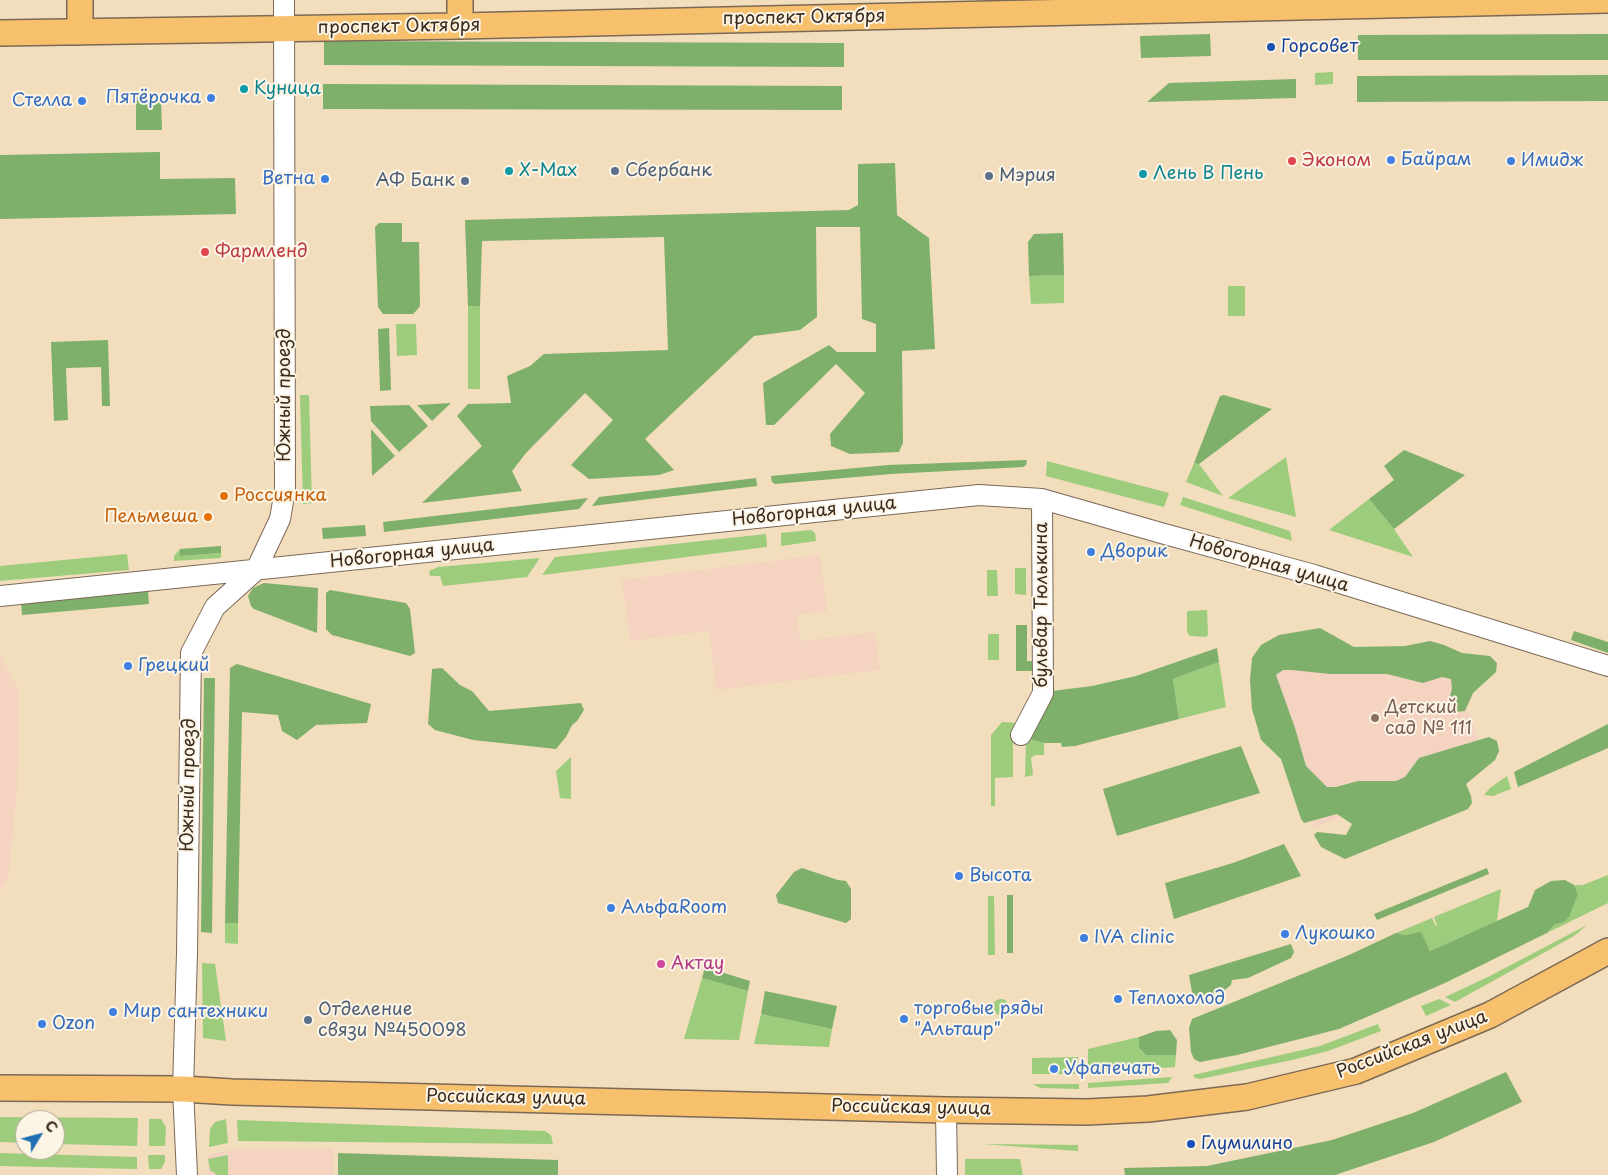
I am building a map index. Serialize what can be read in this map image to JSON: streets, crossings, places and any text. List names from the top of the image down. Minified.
{"streets":{"main road":["проспект Октября","Российская улица"],"street":["Южный проезд","Новогорная улица","бульвар Тюлькина"]},"crossings":[["проспект Октября","Южный проезд"],["Южный проезд","Новогорная улица"],["Южный проезд","Российская улица"],["Новогорная улица","бульвар Тюлькина"]],"places":["Горсовет","Куница","Пятёрочка","Стелла","Байрам","Эконом","Имидж","X-Max","Сбербанк","Лень В Пень","Мэрия","Ветна","АФ Банк","Фармленд","Россиянка","Пельмеша","Дворик","Грецкий","Детский сад № 111","Высота","АльфаRoom","Лукошко","IVA clinic","Актау","Теплохолод","Мир сантехники","торговые ряды \"Альтаир\"","Отделение связи №450098","Ozon","Уфапечать","Глумилино"],"north":"top right"}
